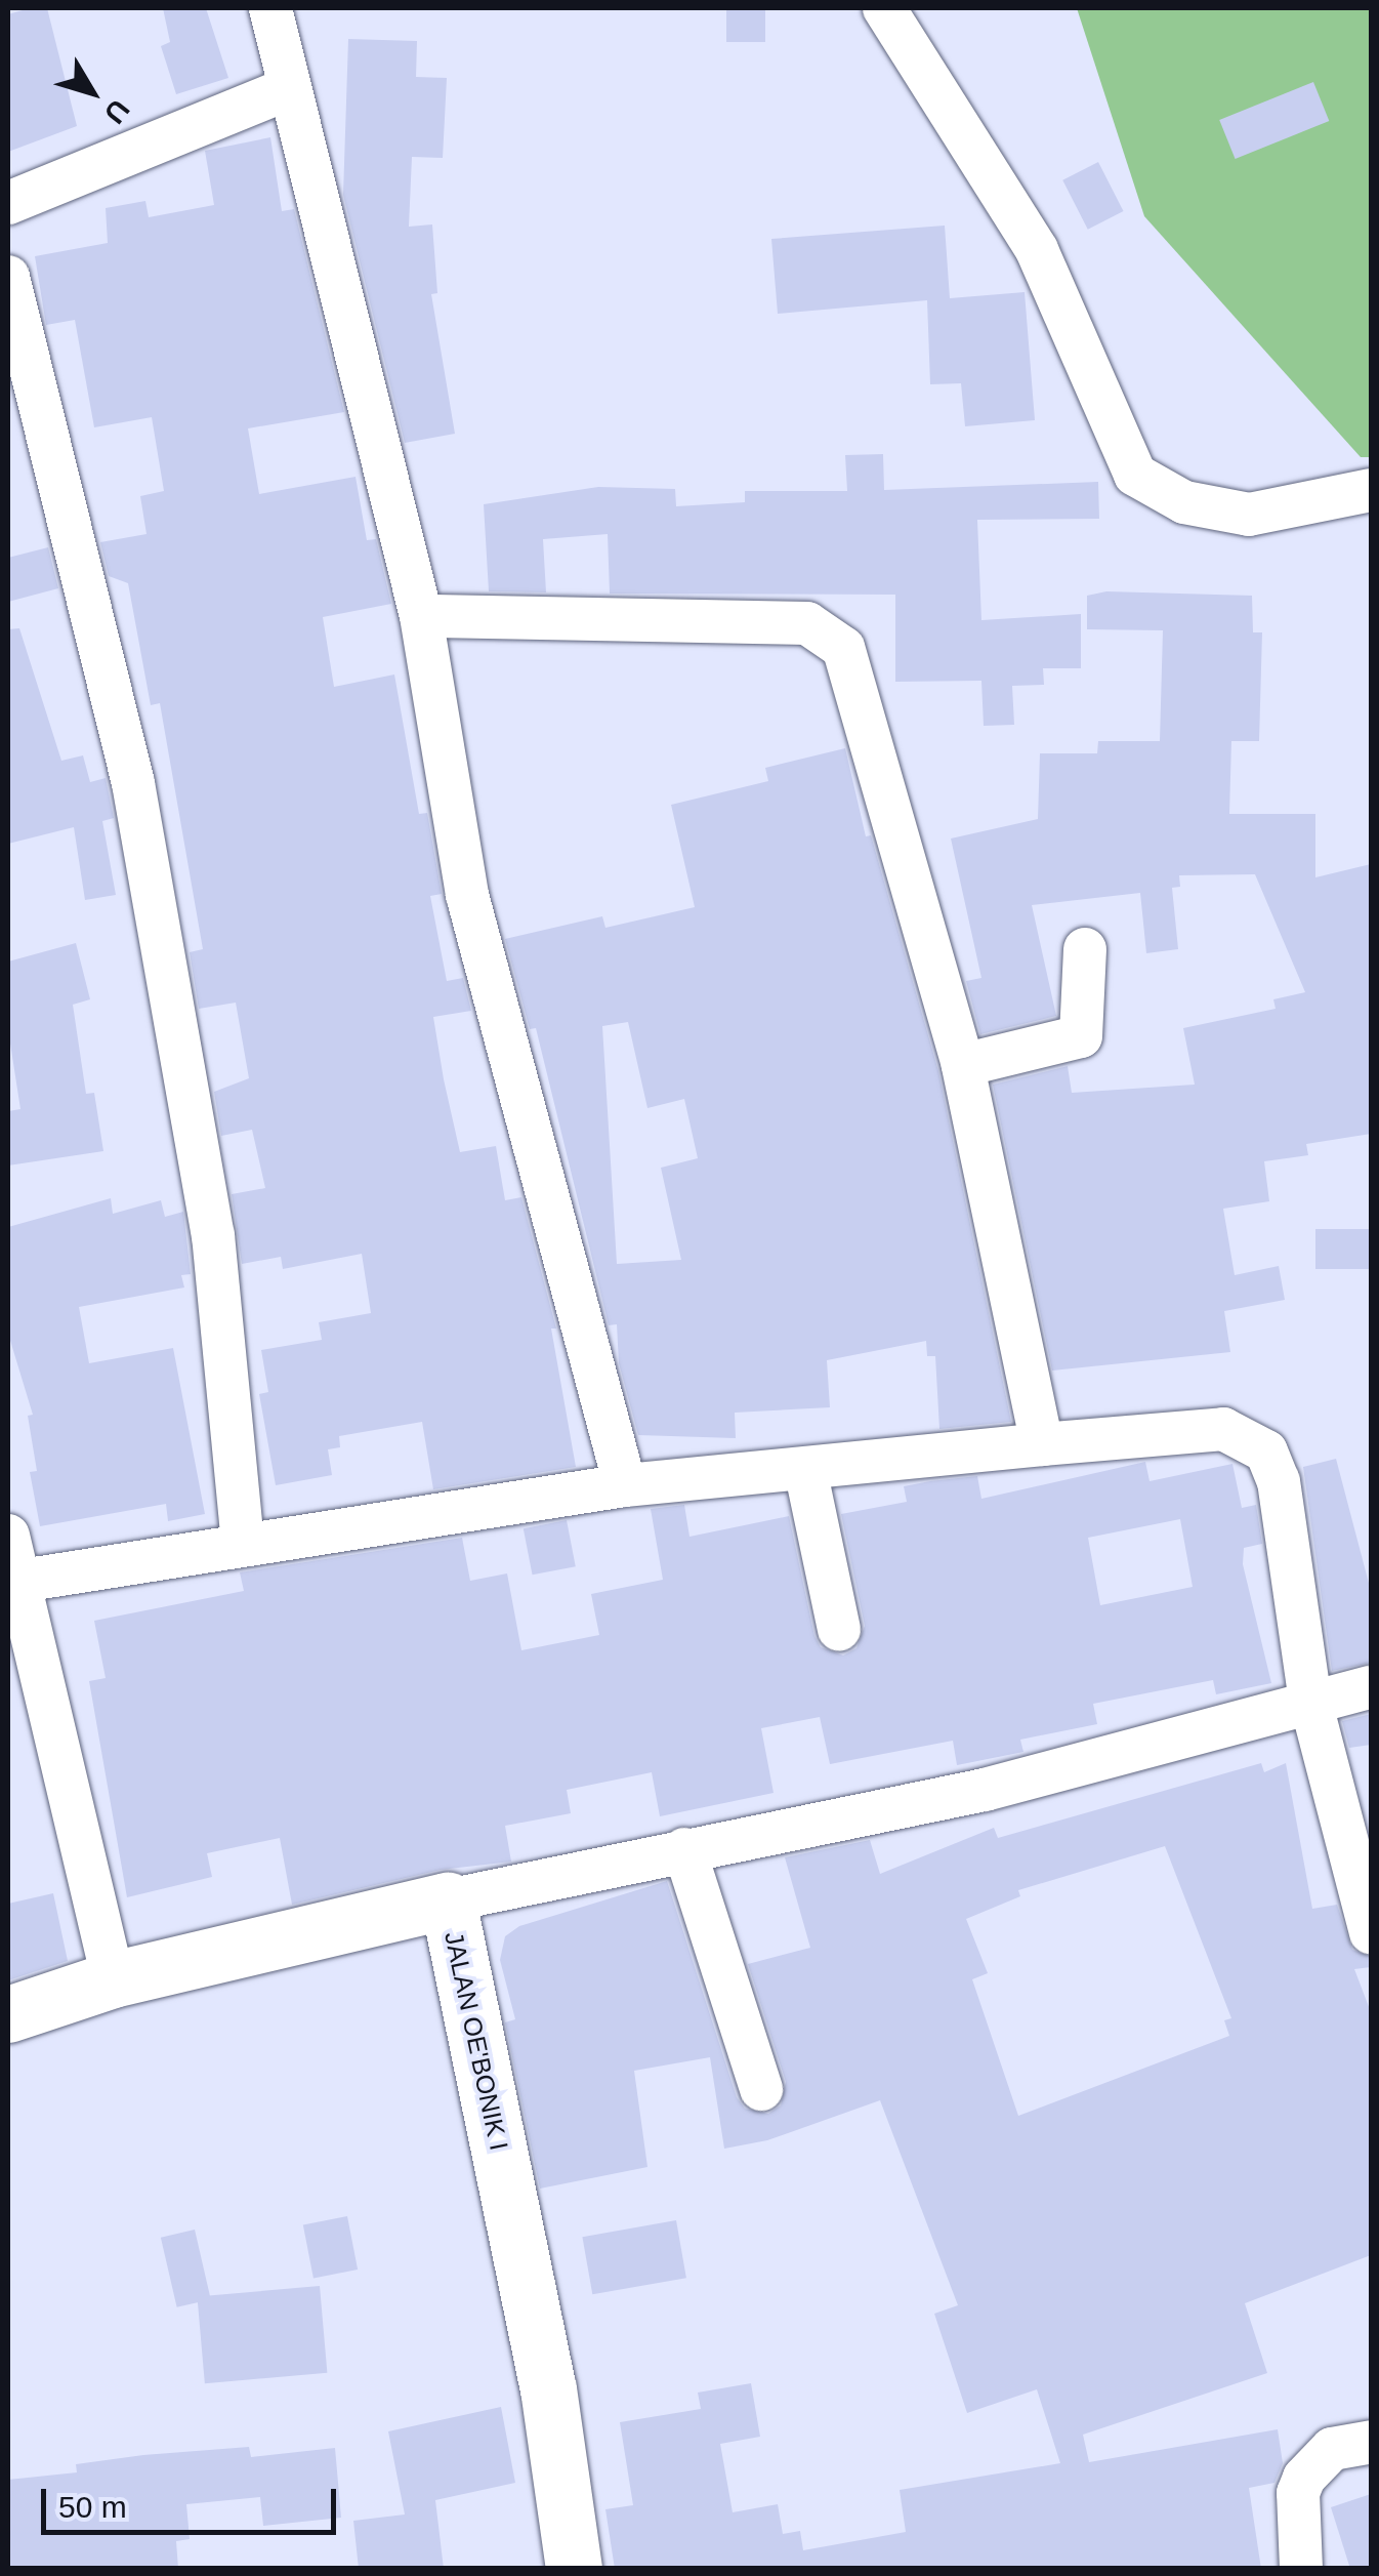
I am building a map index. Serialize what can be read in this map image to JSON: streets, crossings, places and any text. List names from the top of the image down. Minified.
{"streets":{"street":["JALAN OE'BONIK I"]},"scale_bar":"50 m","north":"bottom right"}
